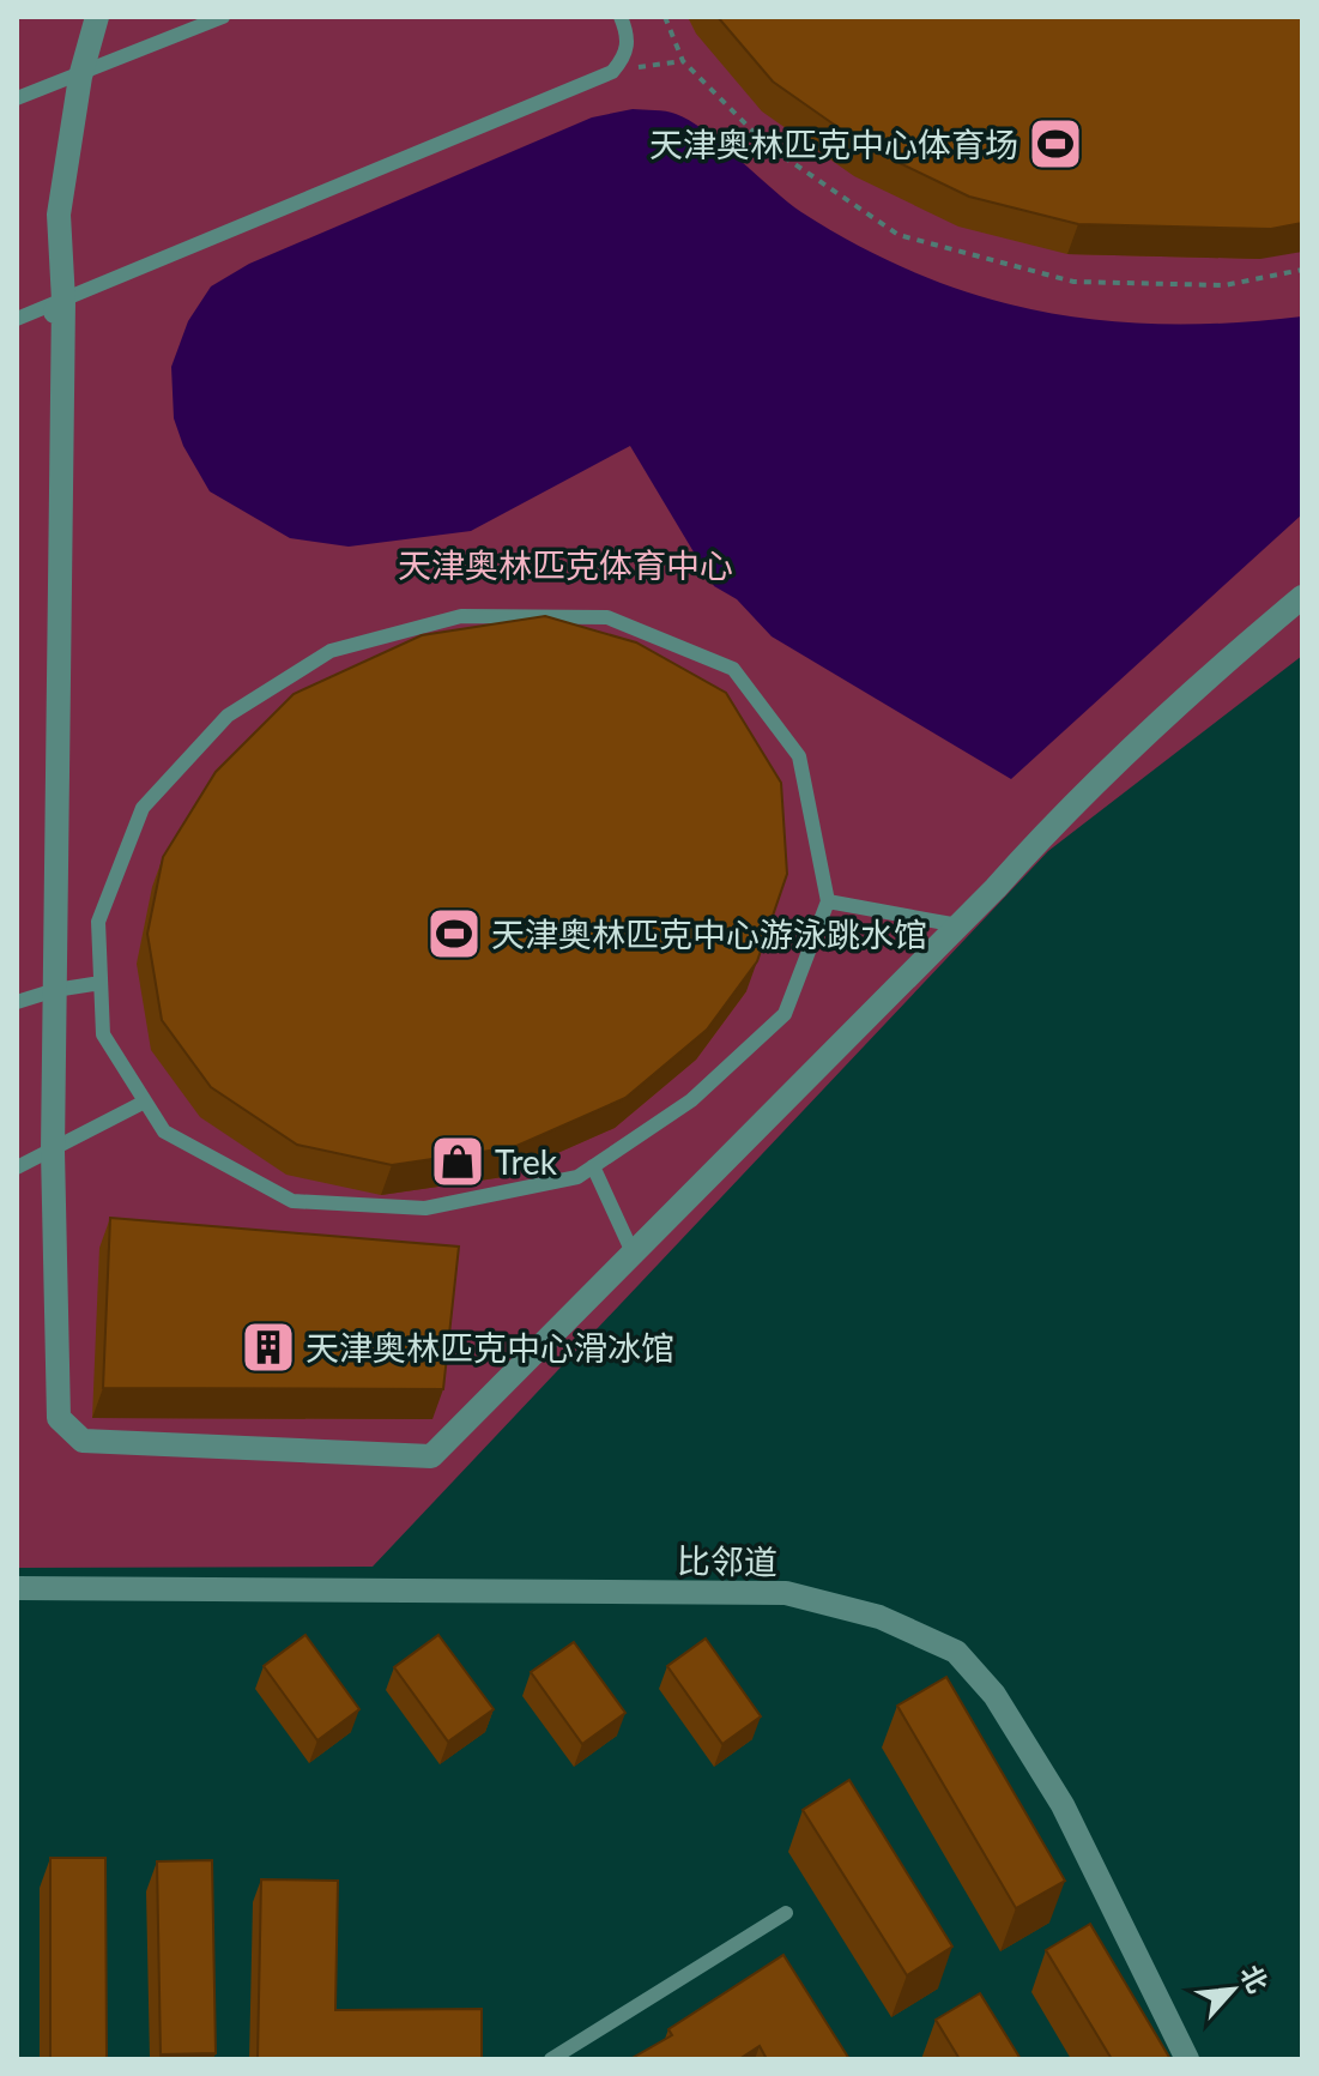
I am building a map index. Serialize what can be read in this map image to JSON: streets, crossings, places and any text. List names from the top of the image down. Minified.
{"streets":{"street":["比邻道"]},"parks":["天津奥林匹克体育中心"],"places":{"sports":["天津奥林匹克中心体育场","天津奥林匹克中心游泳跳水馆"],"shop":["Trek"],"building":["天津奥林匹克中心滑冰馆"]},"north":"top right"}
